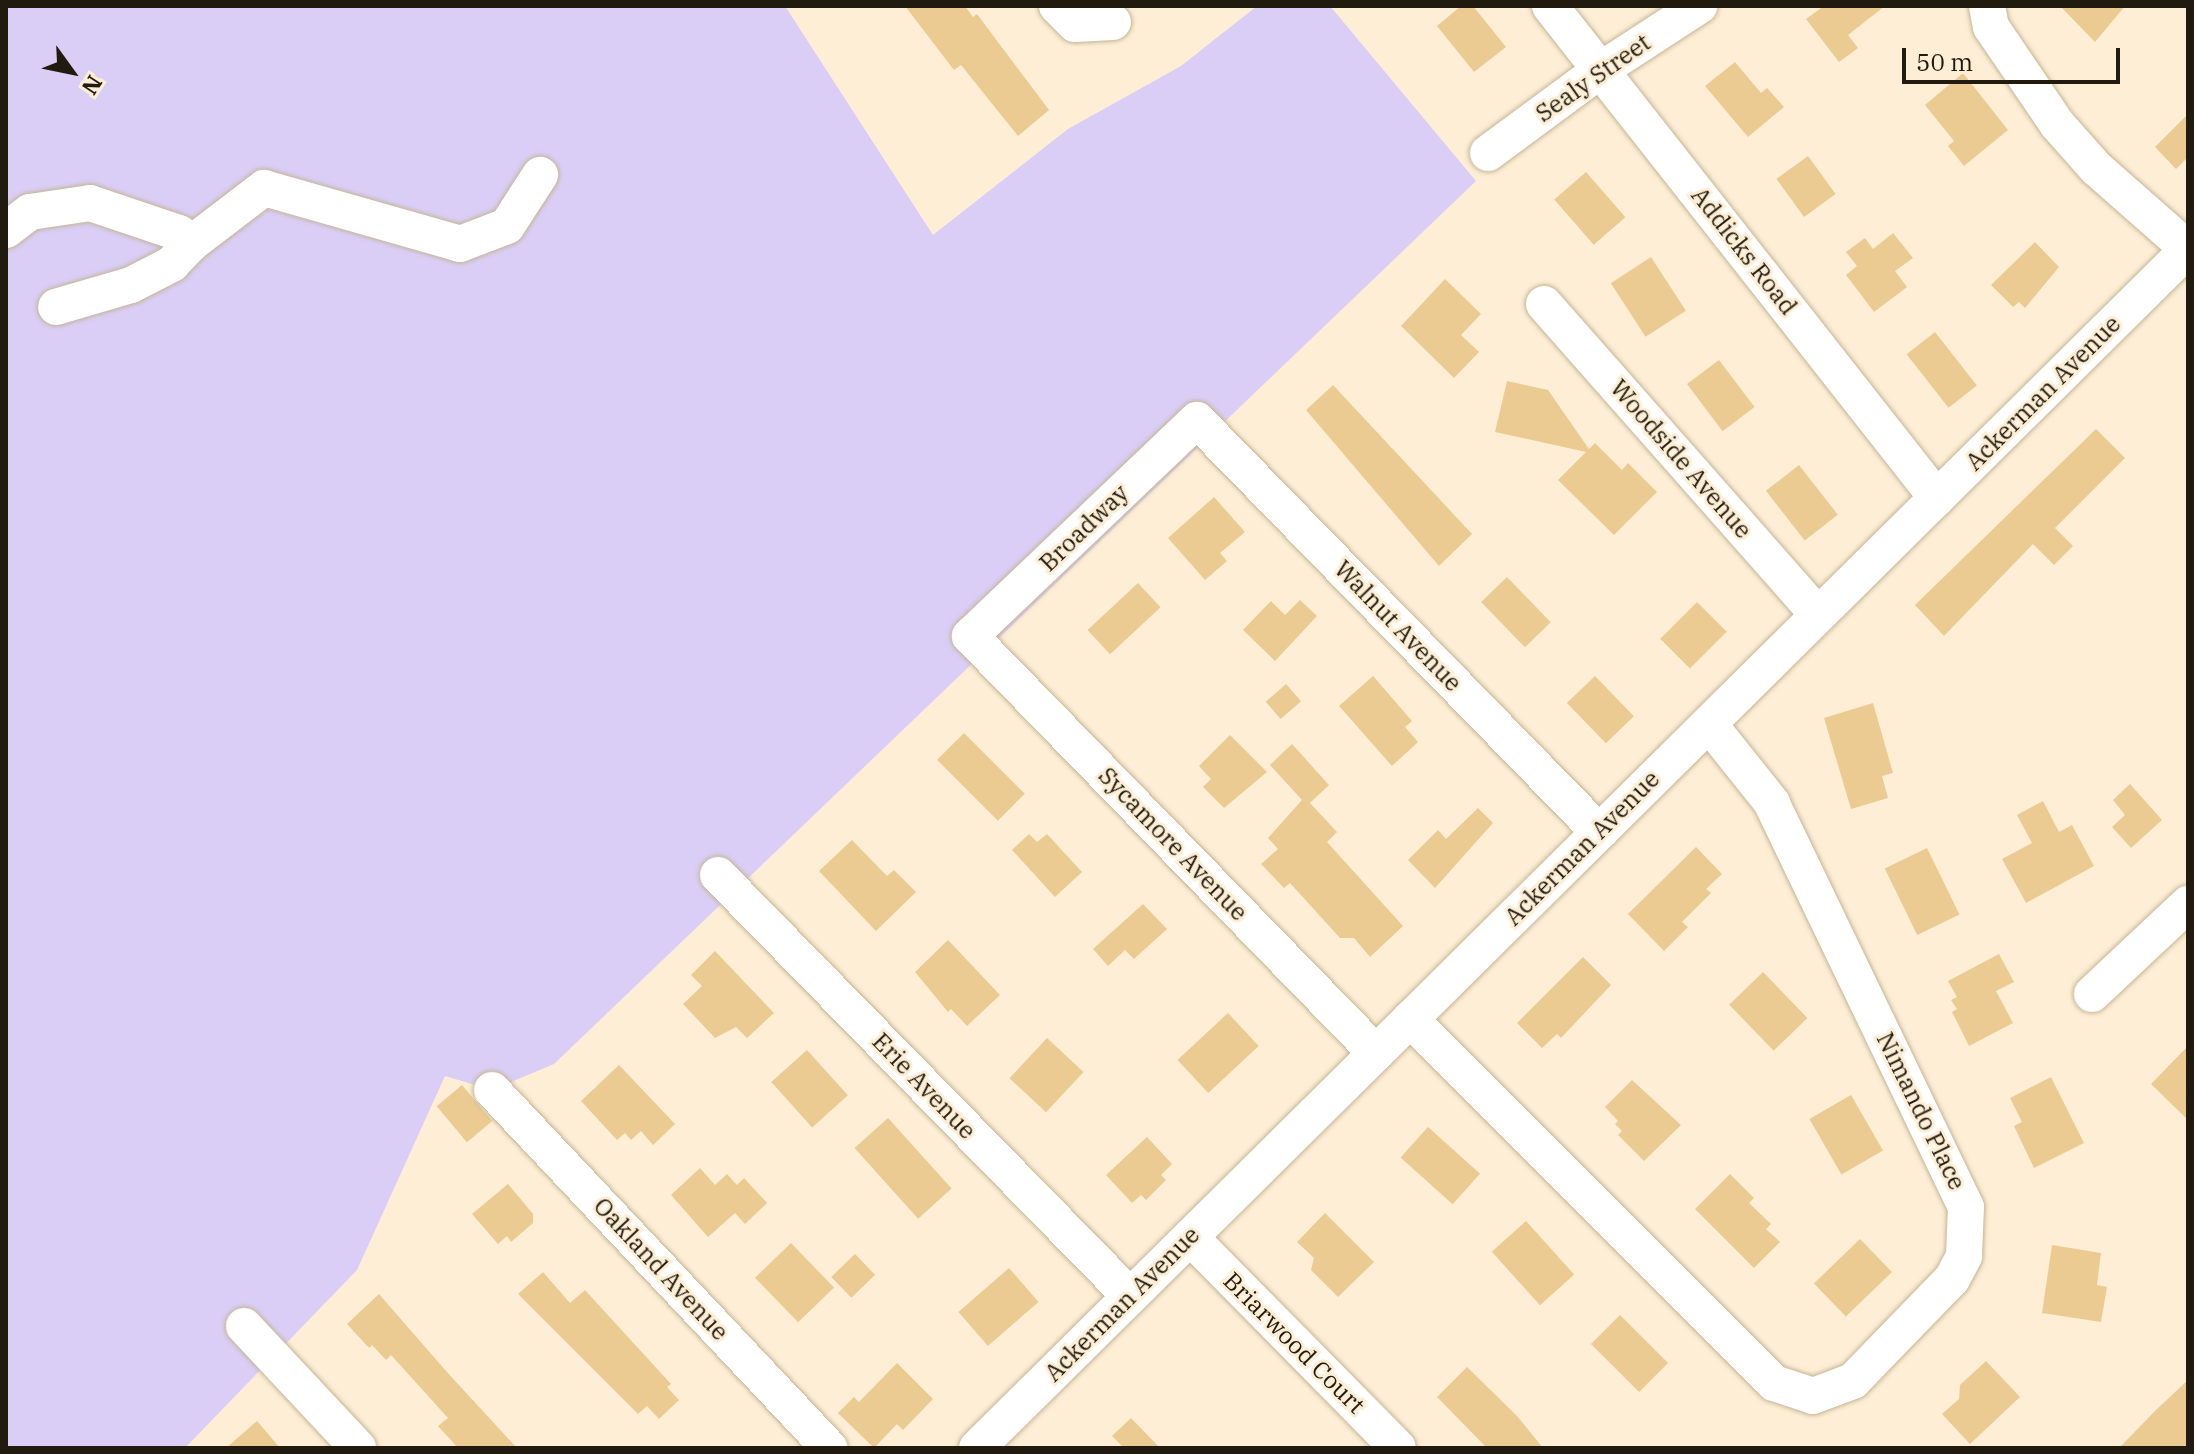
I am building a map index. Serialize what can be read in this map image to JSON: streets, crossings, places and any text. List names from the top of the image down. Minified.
{"streets":{"street":["Sealy Street","Addicks Road","Ackerman Avenue","Woodside Avenue","Broadway","Walnut Avenue","Sycamore Avenue","Erie Avenue","Nimando Place","Oakland Avenue","Briarwood Court"]},"crossings":[["Sealy Street","Addicks Road"],["Addicks Road","Ackerman Avenue"],["Ackerman Avenue","Woodside Avenue"],["Ackerman Avenue","Walnut Avenue"],["Ackerman Avenue","Sycamore Avenue"],["Ackerman Avenue","Erie Avenue"],["Ackerman Avenue","Nimando Place"],["Ackerman Avenue","Briarwood Court"],["Broadway","Walnut Avenue"],["Broadway","Sycamore Avenue"]],"scale_bar":"50 m","north":"bottom right"}
